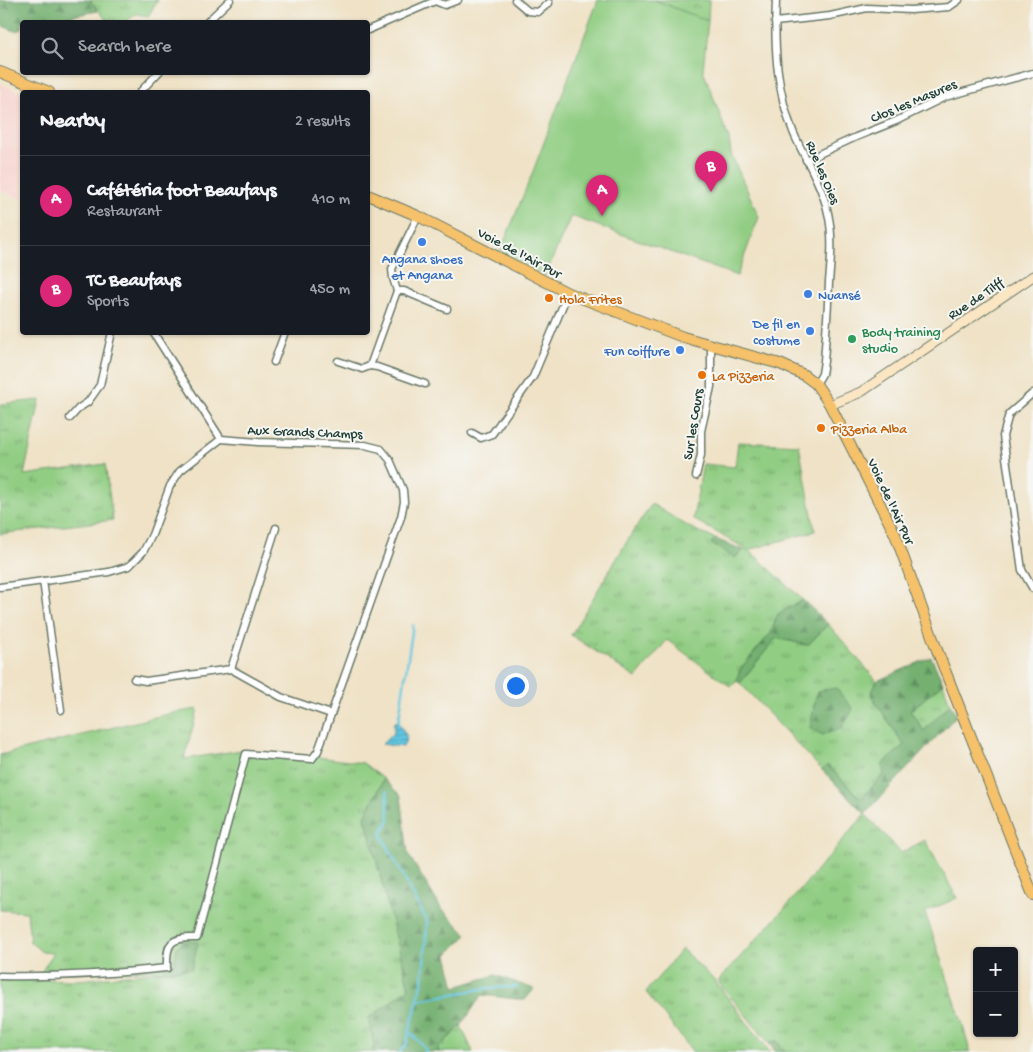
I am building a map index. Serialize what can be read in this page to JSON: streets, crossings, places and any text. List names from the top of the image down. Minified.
{"streets":{"main road":["Voie de l'Air Pur","Rue de Tilff"],"street":["Clos les Masures","Rue les Oies","Sur les Cours","Aux Grands Champs"]},"crossings":[["Clos les Masures","Rue les Oies"],["Rue les Oies","Voie de l'Air Pur"],["Voie de l'Air Pur","Rue de Tilff"],["Voie de l'Air Pur","Sur les Cours"]],"places":["Angana shoes et Angana","Nuansé","Hola Frites","De fil en costume","Body training studio","Fun coiffure","La Pizzeria","Pizzeria Alba"],"page":{"search":"Search here","heading":["Nearby","2 results"],"pins":["B","A"],"list":[{"mark":"A","name":"Cafétéria foot Beaufays","note":"Restaurant","value":"410 m"},{"mark":"B","name":"TC Beaufays","note":"Sports","value":"450 m"}],"map_buttons":["+","−"]}}
